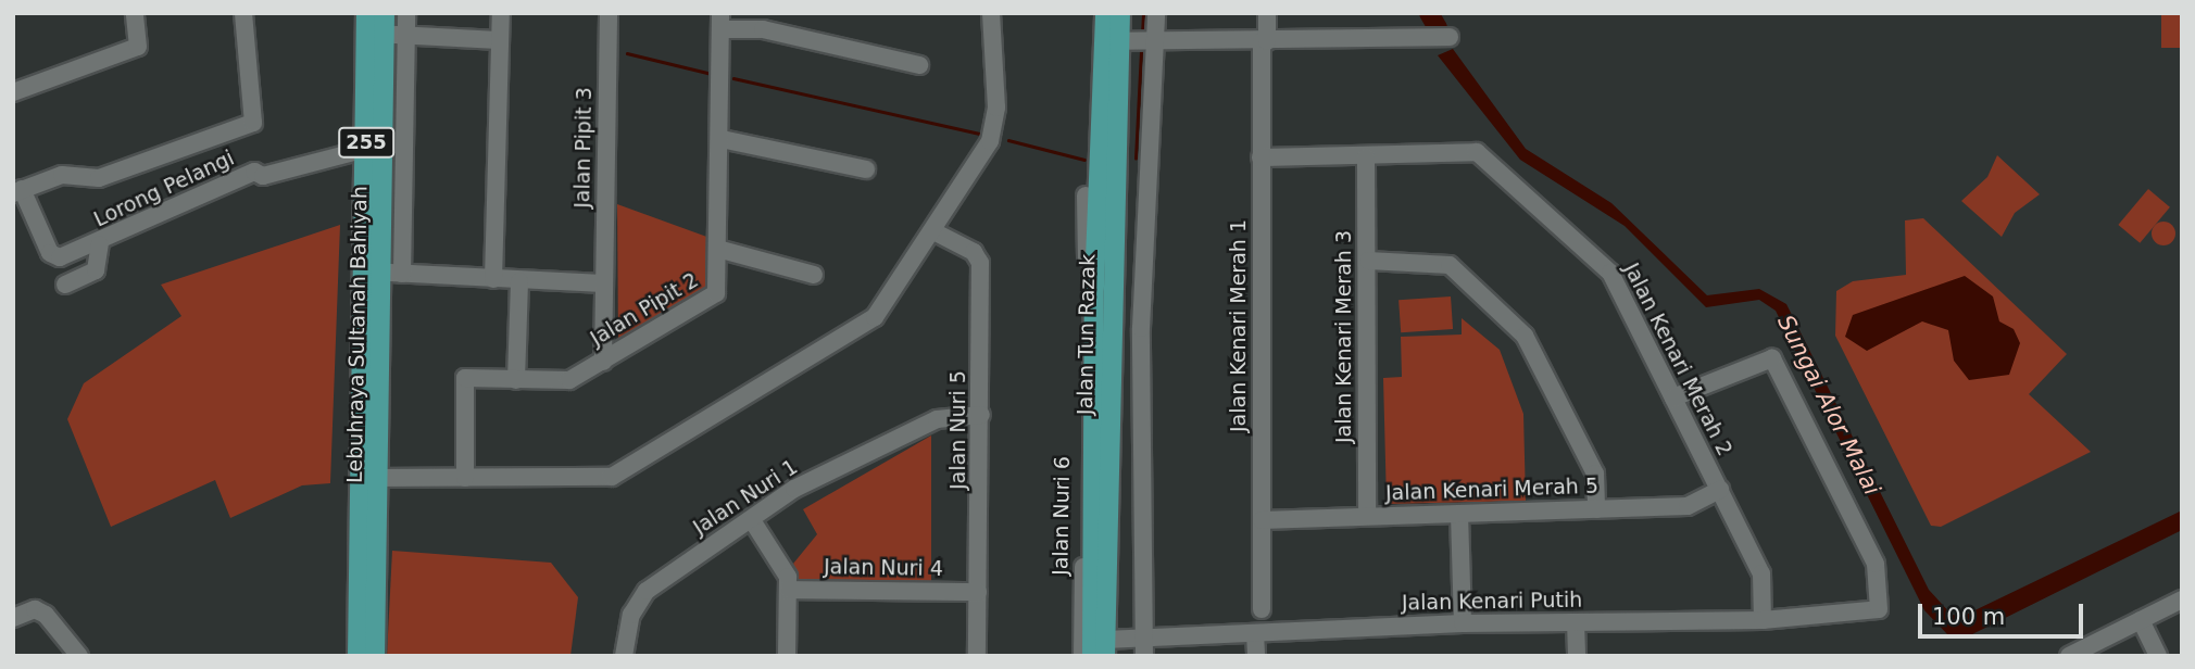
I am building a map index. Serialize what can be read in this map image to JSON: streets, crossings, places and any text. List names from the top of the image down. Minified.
{"streets":{"main road":["255","Lebuhraya Sultanah Bahiyah","Jalan Tun Razak"],"street":["Jalan Pipit 3","Lorong Pelangi","Jalan Pipit 2","Jalan Kenari Merah 1","Jalan Kenari Merah 3","Jalan Kenari Merah 2","Jalan Nuri 5","Jalan Kenari Merah 5","Jalan Nuri 1","Jalan Nuri 6","Jalan Nuri 4","Jalan Kenari Putih"]},"crossings":[["Jalan Pipit 3","Jalan Pipit 2"],["Lorong Pelangi","Lebuhraya Sultanah Bahiyah"],["Jalan Kenari Merah 1","Jalan Kenari Merah 2"],["Jalan Kenari Merah 1","Jalan Kenari Merah 5"],["Jalan Tun Razak","Jalan Nuri 6"],["Jalan Tun Razak","Jalan Kenari Putih"],["Jalan Kenari Merah 3","Jalan Kenari Merah 2"],["Jalan Kenari Merah 3","Jalan Kenari Merah 5"],["Jalan Kenari Merah 2","Jalan Kenari Merah 5"],["Jalan Kenari Merah 2","Jalan Kenari Putih"],["Jalan Nuri 5","Jalan Nuri 1"],["Jalan Nuri 5","Jalan Nuri 4"]],"water":["Sungai Alor Malai"],"scale_bar":"100 m"}
